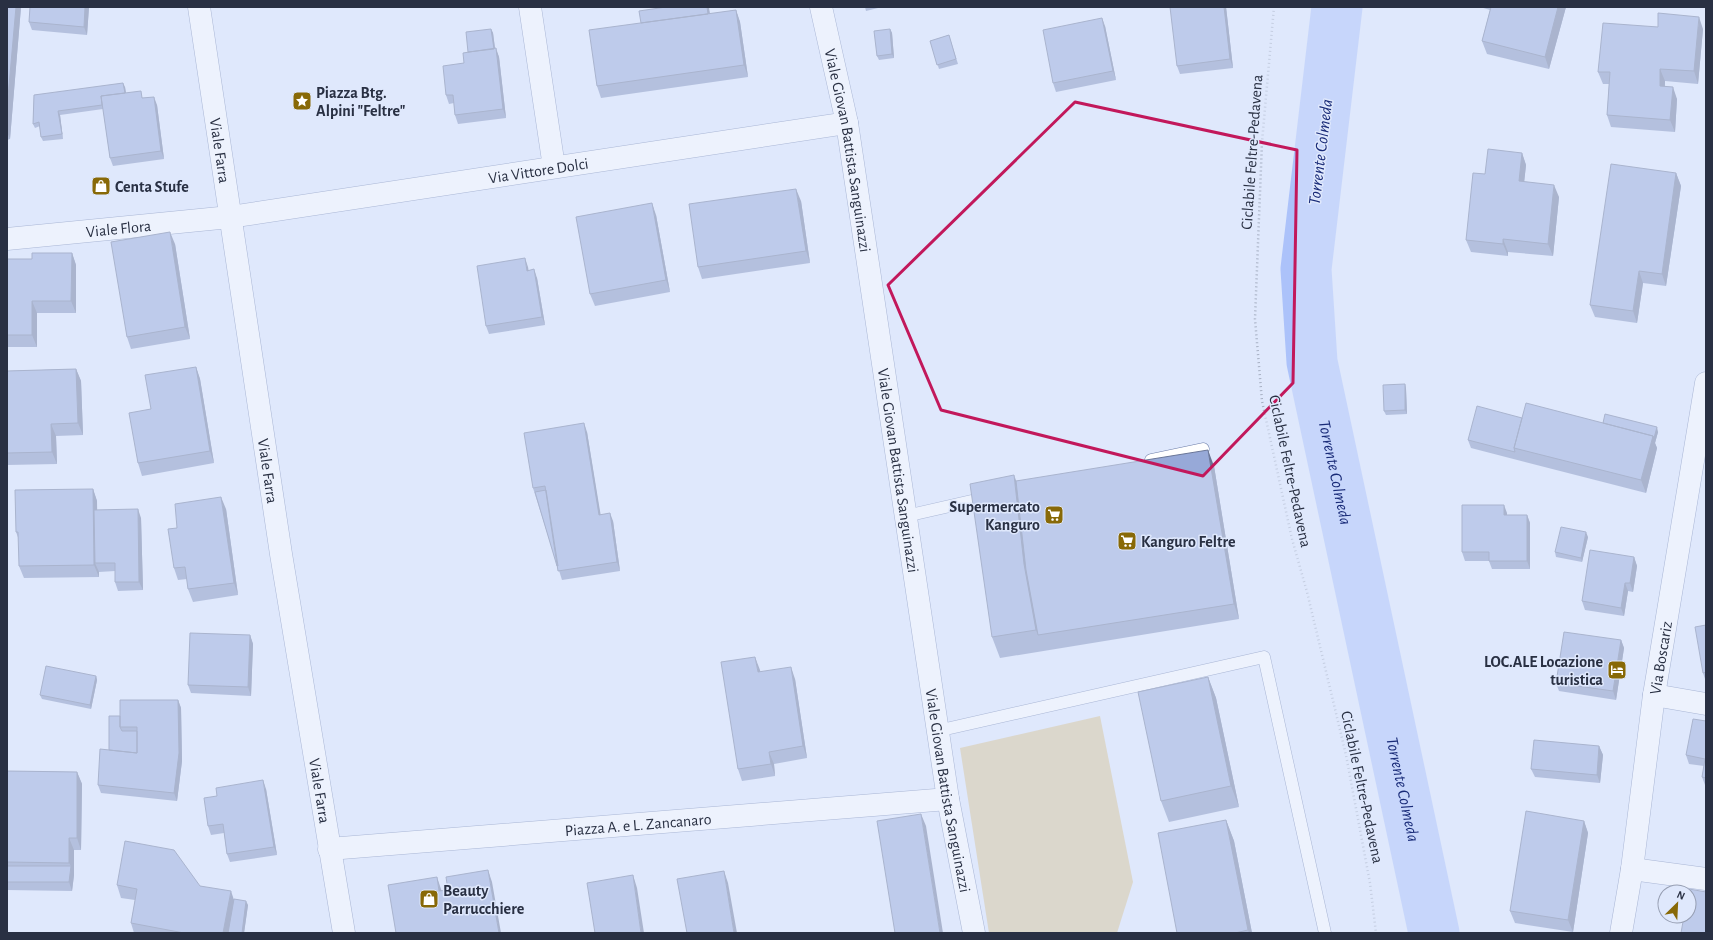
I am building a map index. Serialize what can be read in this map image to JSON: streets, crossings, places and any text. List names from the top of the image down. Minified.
{"streets":{"street":["Viale Farra","Viale Giovan Battista Sanguinazzi","Via Vittore Dolci","Viale Flora","Via Boscariz","Piazza A. e L. Zancanaro"],"path":["Ciclabile Feltre-Pedavena"]},"crossings":[["Viale Farra","Via Vittore Dolci"],["Viale Farra","Viale Flora"],["Viale Farra","Piazza A. e L. Zancanaro"],["Viale Giovan Battista Sanguinazzi","Via Vittore Dolci"],["Viale Giovan Battista Sanguinazzi","Piazza A. e L. Zancanaro"],["Via Vittore Dolci","Viale Flora"]],"water":["Torrente Colmeda"],"places":{"place":["Piazza Btg. Alpini \"Feltre\""],"shop":["Centa Stufe","Beauty Parrucchiere"],"supermarket":["Supermercato Kanguro","Kanguro Feltre"],"hotel":["LOC.ALE Locazione turistica"]},"north":"top right"}
